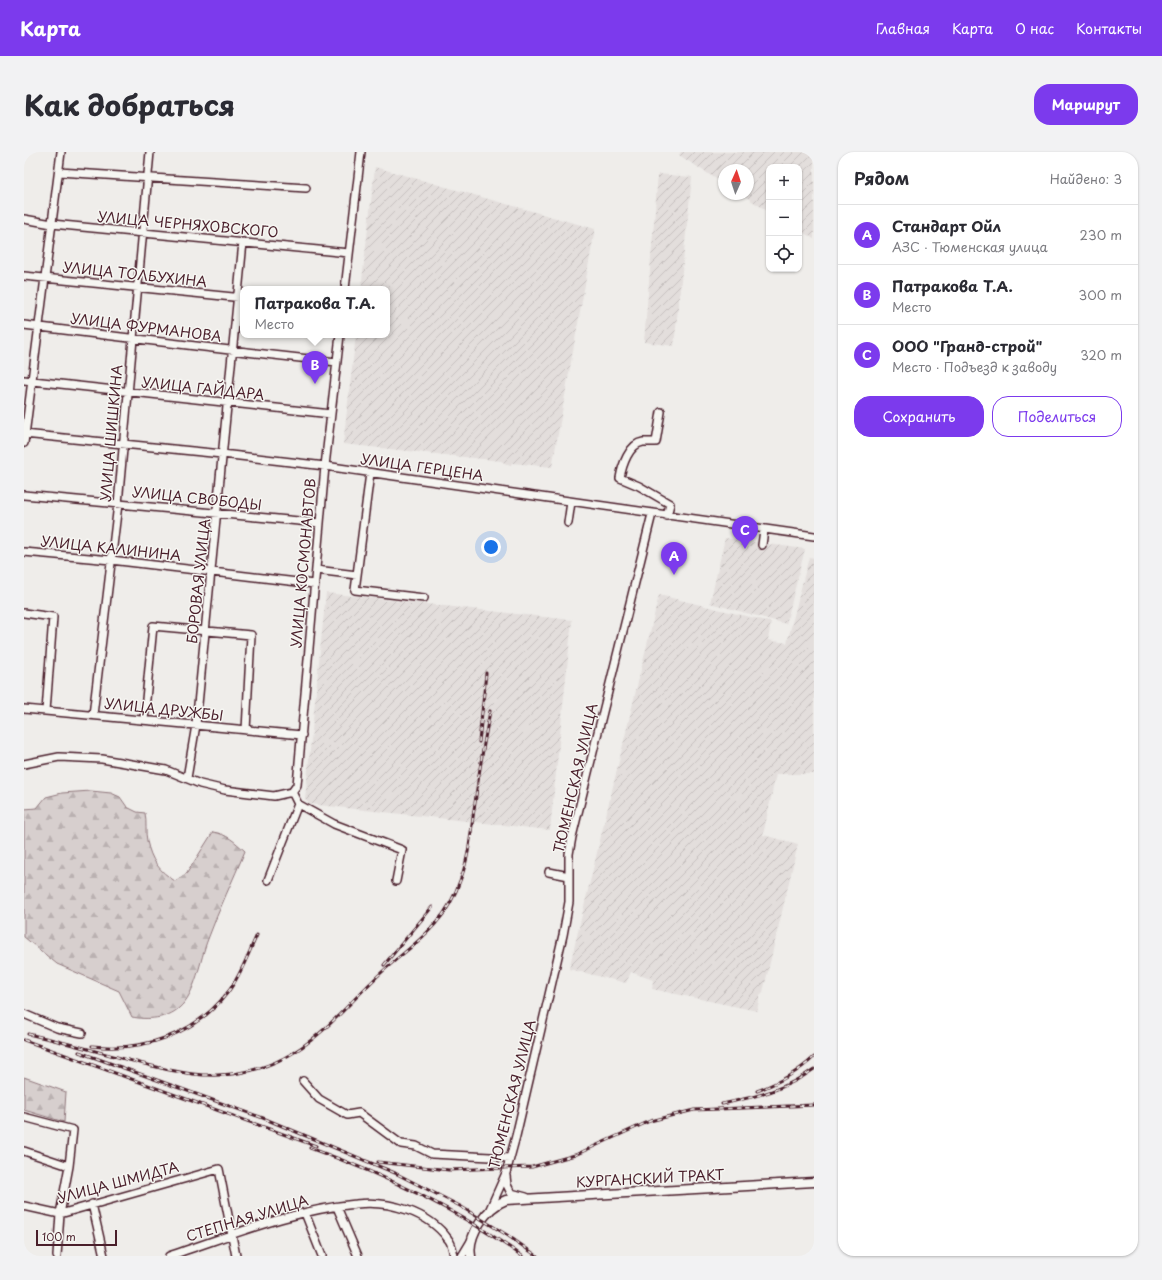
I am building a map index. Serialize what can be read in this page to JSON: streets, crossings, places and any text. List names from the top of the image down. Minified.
{"streets":{"main road":["КУРГАНСКИЙ ТРАКТ"],"street":["УЛИЦА ЧЕРНЯХОВСКОГО","УЛИЦА ТОЛБУХИНА","УЛИЦА ФУРМАНОВА","УЛИЦА ГАЙДАРА","УЛИЦА ШИШКИНА","УЛИЦА ГЕРЦЕНА","УЛИЦА СВОБОДЫ","УЛИЦА КАЛИНИНА","УЛИЦА КОСМОНАВТОВ","БОРОВАЯ УЛИЦА","УЛИЦА ДРУЖБЫ","ТЮМЕНСКАЯ УЛИЦА","УЛИЦА ШМИДТА","СТЕПНАЯ УЛИЦА"]},"crossings":[["УЛИЦА ЧЕРНЯХОВСКОГО","УЛИЦА ШИШКИНА"],["УЛИЦА ЧЕРНЯХОВСКОГО","БОРОВАЯ УЛИЦА"],["УЛИЦА ТОЛБУХИНА","УЛИЦА ШИШКИНА"],["УЛИЦА ТОЛБУХИНА","БОРОВАЯ УЛИЦА"],["УЛИЦА ФУРМАНОВА","УЛИЦА ШИШКИНА"],["УЛИЦА ФУРМАНОВА","УЛИЦА КОСМОНАВТОВ"],["УЛИЦА ФУРМАНОВА","БОРОВАЯ УЛИЦА"],["УЛИЦА ГАЙДАРА","УЛИЦА ШИШКИНА"],["УЛИЦА ГАЙДАРА","УЛИЦА КОСМОНАВТОВ"],["УЛИЦА ГАЙДАРА","БОРОВАЯ УЛИЦА"],["УЛИЦА ШИШКИНА","УЛИЦА ГЕРЦЕНА"],["УЛИЦА ШИШКИНА","УЛИЦА СВОБОДЫ"],["УЛИЦА ШИШКИНА","УЛИЦА КАЛИНИНА"],["УЛИЦА ШИШКИНА","УЛИЦА ДРУЖБЫ"],["УЛИЦА ГЕРЦЕНА","УЛИЦА КОСМОНАВТОВ"],["УЛИЦА ГЕРЦЕНА","БОРОВАЯ УЛИЦА"],["УЛИЦА ГЕРЦЕНА","ТЮМЕНСКАЯ УЛИЦА"],["УЛИЦА СВОБОДЫ","УЛИЦА КОСМОНАВТОВ"],["УЛИЦА СВОБОДЫ","БОРОВАЯ УЛИЦА"],["УЛИЦА КАЛИНИНА","УЛИЦА КОСМОНАВТОВ"],["УЛИЦА КАЛИНИНА","БОРОВАЯ УЛИЦА"],["УЛИЦА КОСМОНАВТОВ","УЛИЦА ДРУЖБЫ"],["БОРОВАЯ УЛИЦА","УЛИЦА ДРУЖБЫ"],["ТЮМЕНСКАЯ УЛИЦА","КУРГАНСКИЙ ТРАКТ"],["УЛИЦА ШМИДТА","СТЕПНАЯ УЛИЦА"]],"scale_bar":"100 m","north":"top","page":{"header":"Карта","nav":["Главная","Карта","О нас","Контакты"],"title":"Как добраться","buttons":["Маршрут",["Сохранить","Поделиться"]],"heading":["Рядом","Найдено: 3"],"map_buttons":["+","−"],"list":[{"mark":"A","name":"Стандарт Ойл","note":"АЗС · Тюменская улица","value":"230 m"},{"mark":"B","name":"Патракова Т.А.","note":"Место","value":"300 m"},{"mark":"C","name":"ООО \"Гранд-строй\"","note":"Место · Подъезд к заводу","value":"320 m"}],"popup":["Патракова Т.А.","Место"],"pins":["B","C","A"],"scale":"100 m"}}
